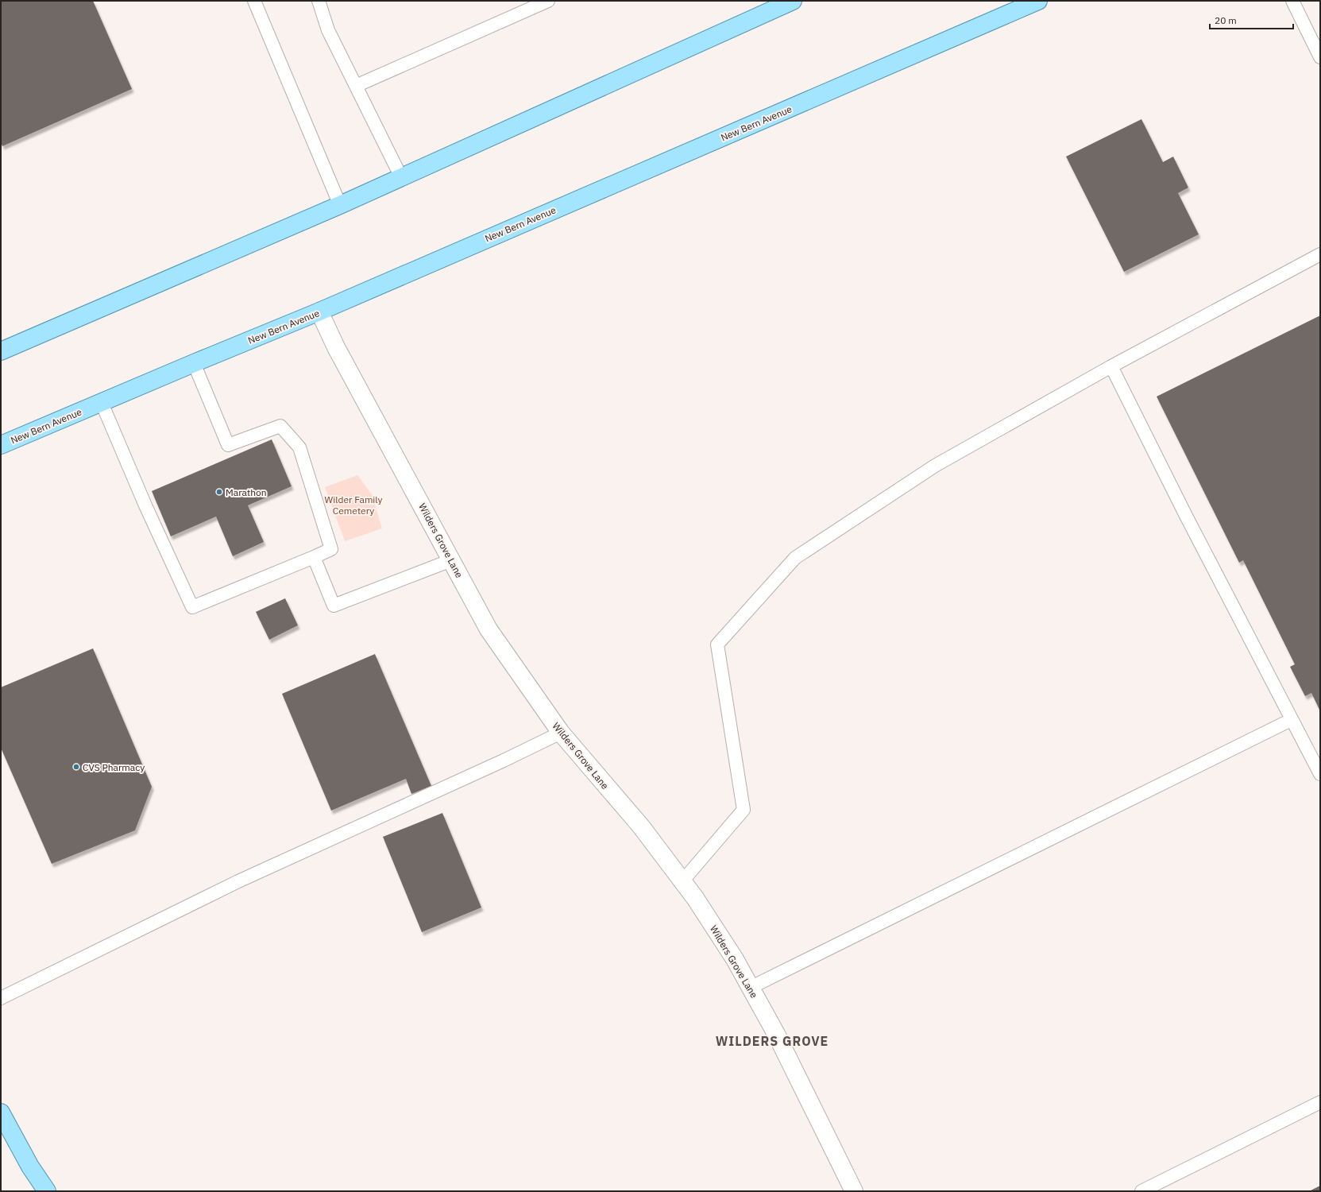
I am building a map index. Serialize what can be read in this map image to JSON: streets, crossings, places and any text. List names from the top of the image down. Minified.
{"streets":{"main road":["New Bern Avenue"],"street":["Wilders Grove Lane"]},"crossings":[["New Bern Avenue","Wilders Grove Lane"]],"districts":["WILDERS GROVE"],"parks":["Wilder Family Cemetery"],"places":["Marathon","CVS Pharmacy"],"scale_bar":"20 m"}
